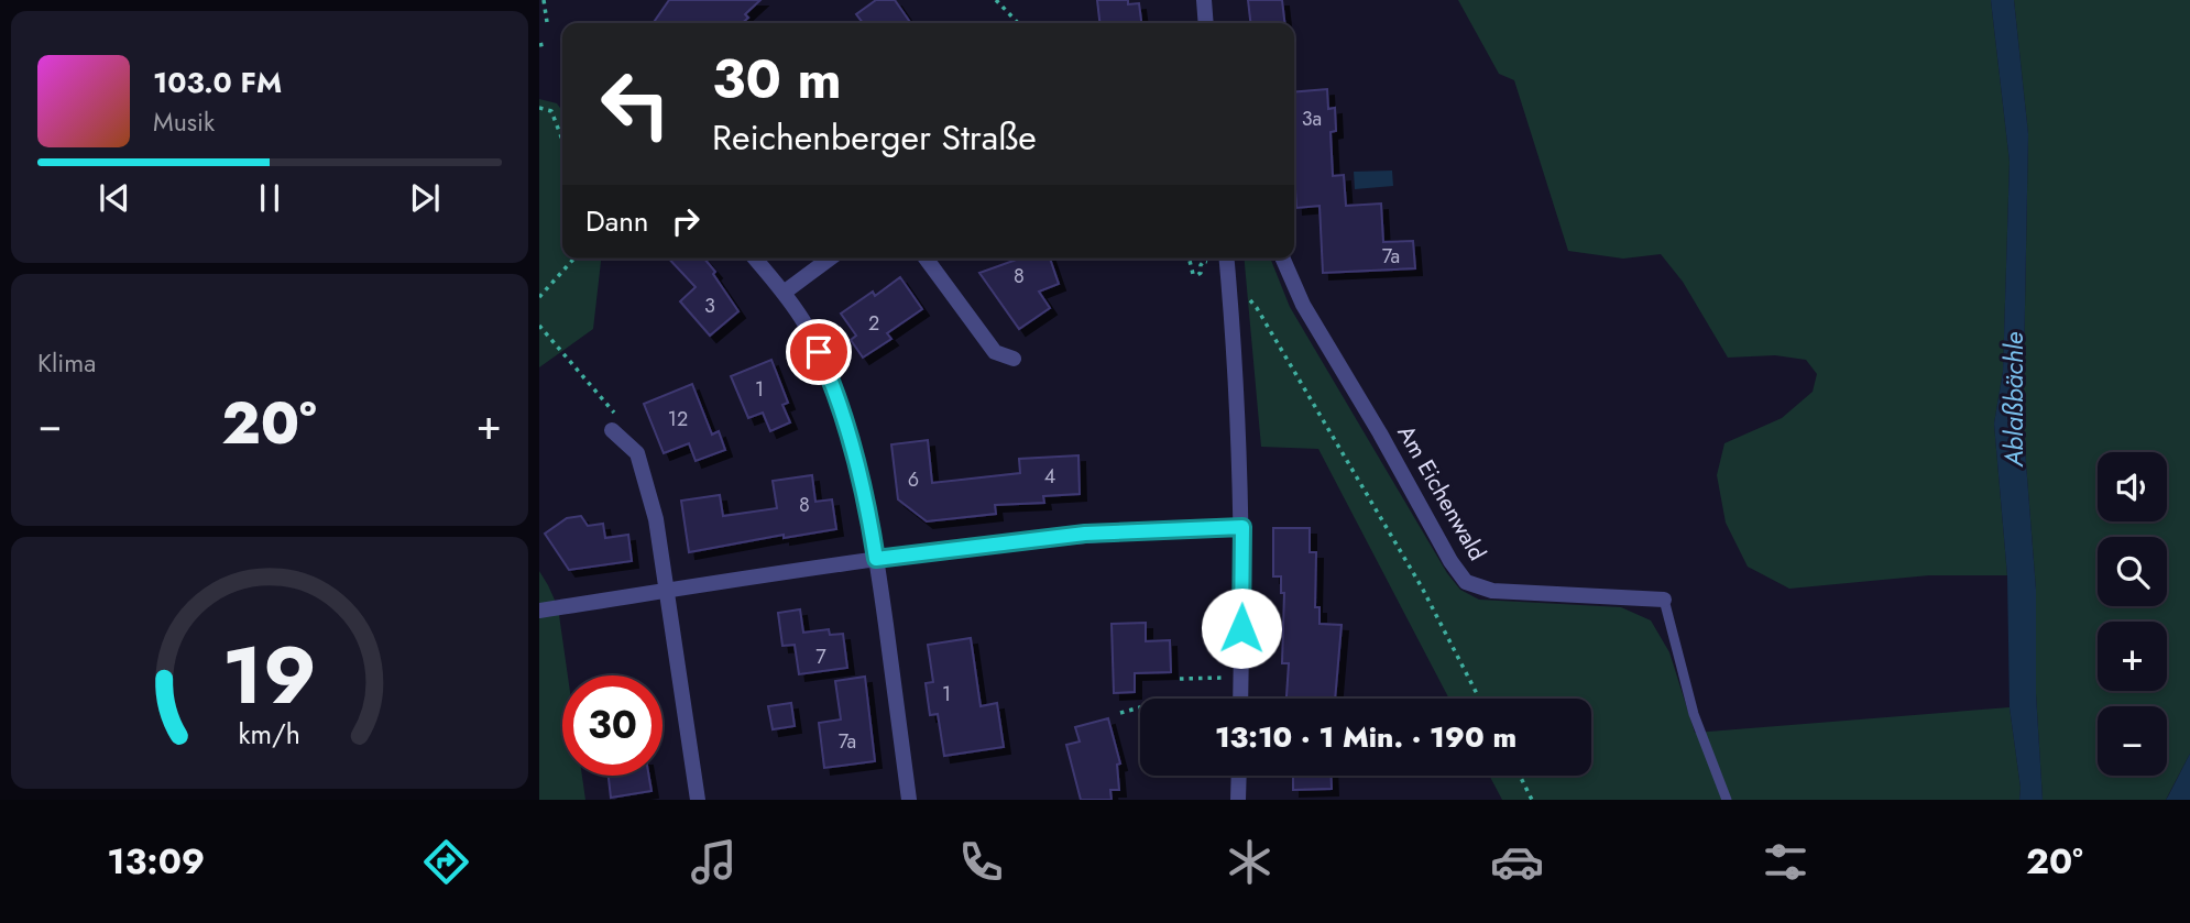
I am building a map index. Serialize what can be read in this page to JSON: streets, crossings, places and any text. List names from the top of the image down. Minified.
{"streets":{"street":["Am Eichenwald"]},"water":["Ablaßbächle"],"house_numbers":["3a","7a","8","3","2","1","12","4","6","8","7","1","7a"],"page":{"turn":["30 m","Reichenberger Straße"],"song":["103.0 FM","Musik"],"then":"Dann","tile":"Klima","heat":["−","20°","+"],"map_buttons":["+","−"],"limit":"30","trip":"13:10 · 1 Min. · 190 m","tabs":["13:09","20°"],"gauge":["19","km/h"]}}
